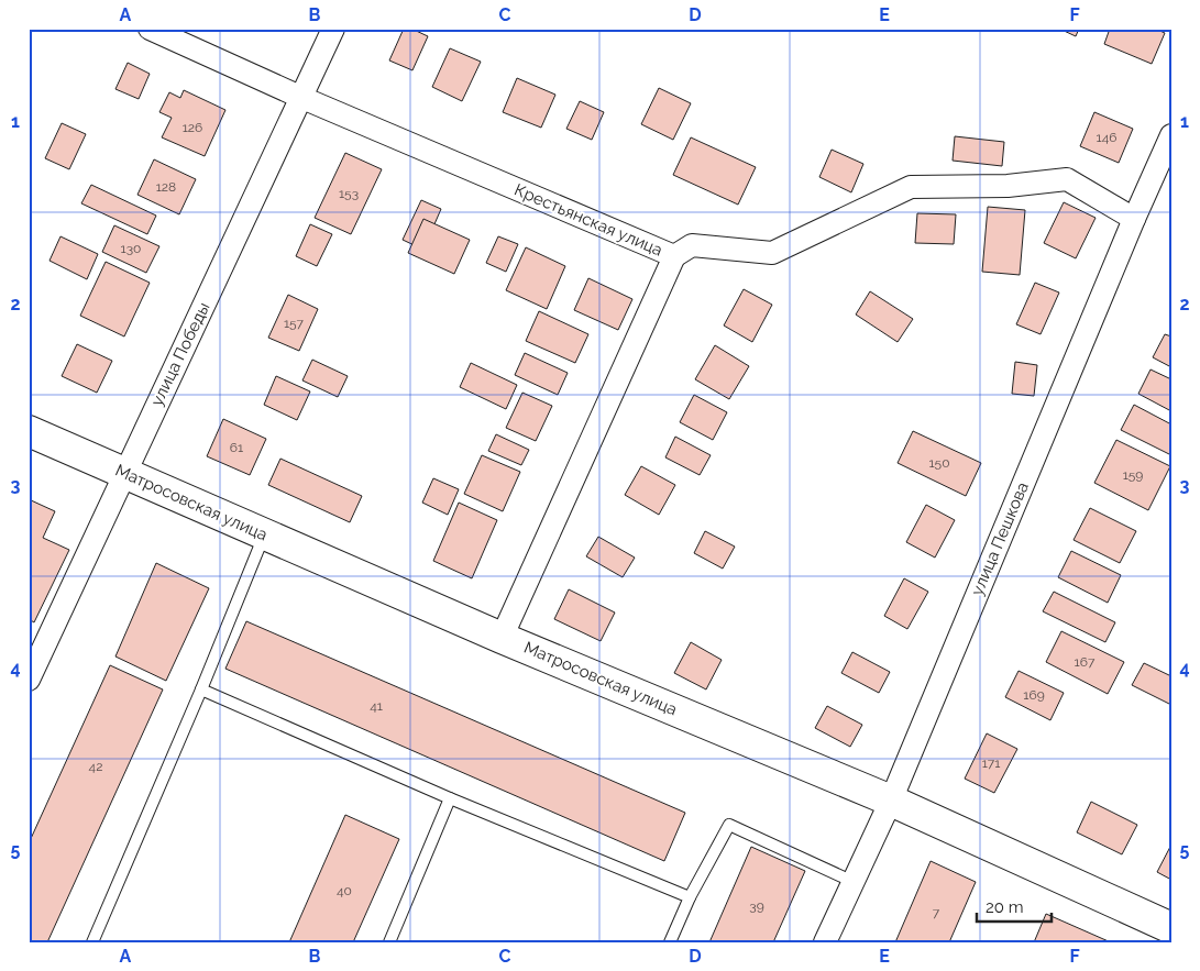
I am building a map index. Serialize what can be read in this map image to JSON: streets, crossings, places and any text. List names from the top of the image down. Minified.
{"streets":{"highway":["Матросовская улица"],"street":["Крестьянская улица","улица Победы","улица Пешкова"]},"crossings":[["Крестьянская улица","улица Победы"],["Крестьянская улица","Матросовская улица"],["улица Победы","Матросовская улица"],["Матросовская улица","улица Пешкова"]],"house_numbers":["126","146","128","153","130","157","61","150","159","167","169","41","171","42","40","39","7"],"scale_bar":"20 m","grid":{"columns":["A","B","C","D","E","F"],"rows":["1","2","3","4","5"]}}
